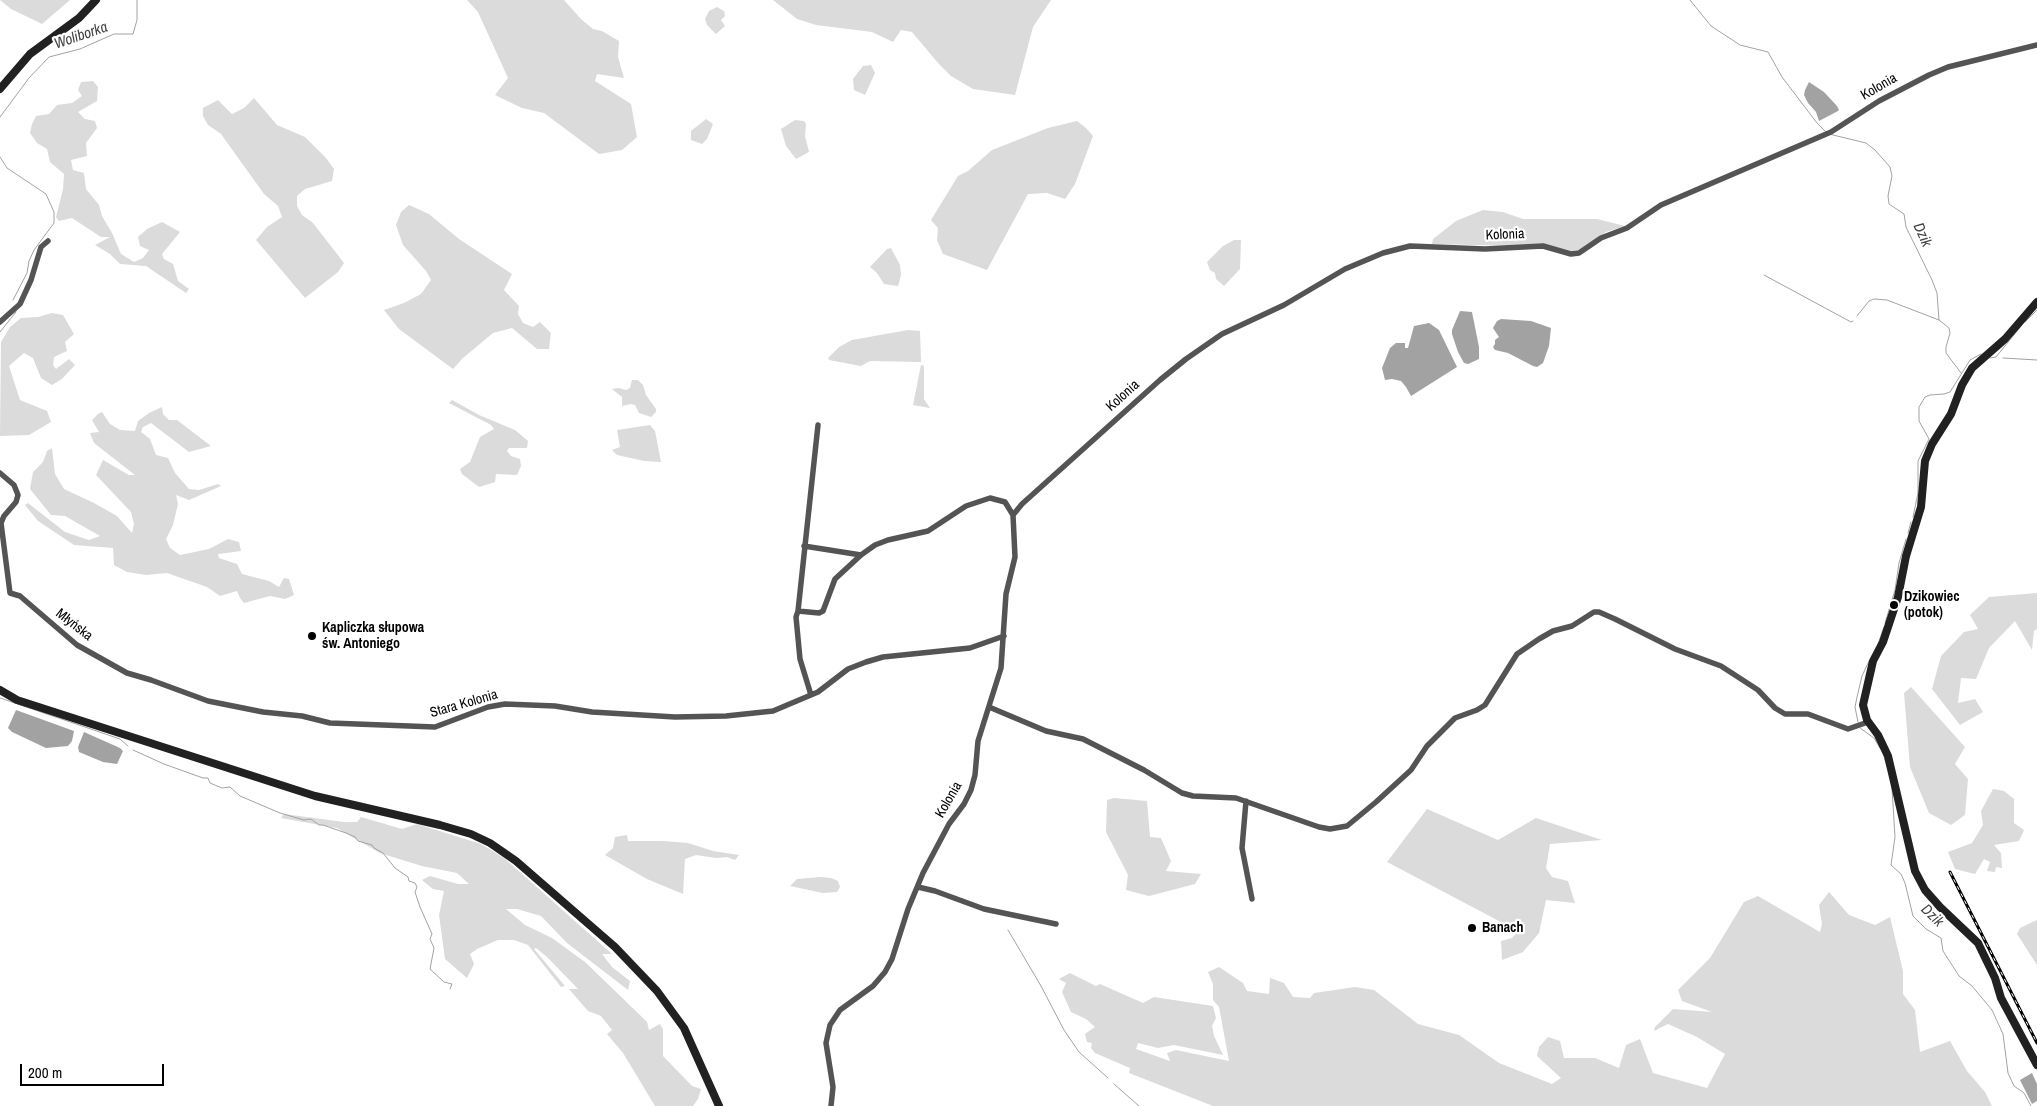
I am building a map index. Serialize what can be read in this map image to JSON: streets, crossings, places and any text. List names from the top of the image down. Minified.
{"streets":{"street":["Kolonia","Młyńska","Stara Kolonia"]},"crossings":[["Kolonia","Stara Kolonia"],["Młyńska","Stara Kolonia"]],"water":["Woliborka","Dzik"],"places":["Dzikowiec (potok)","Kapliczka słupowa św. Antoniego","Banach"],"scale_bar":"200 m"}
